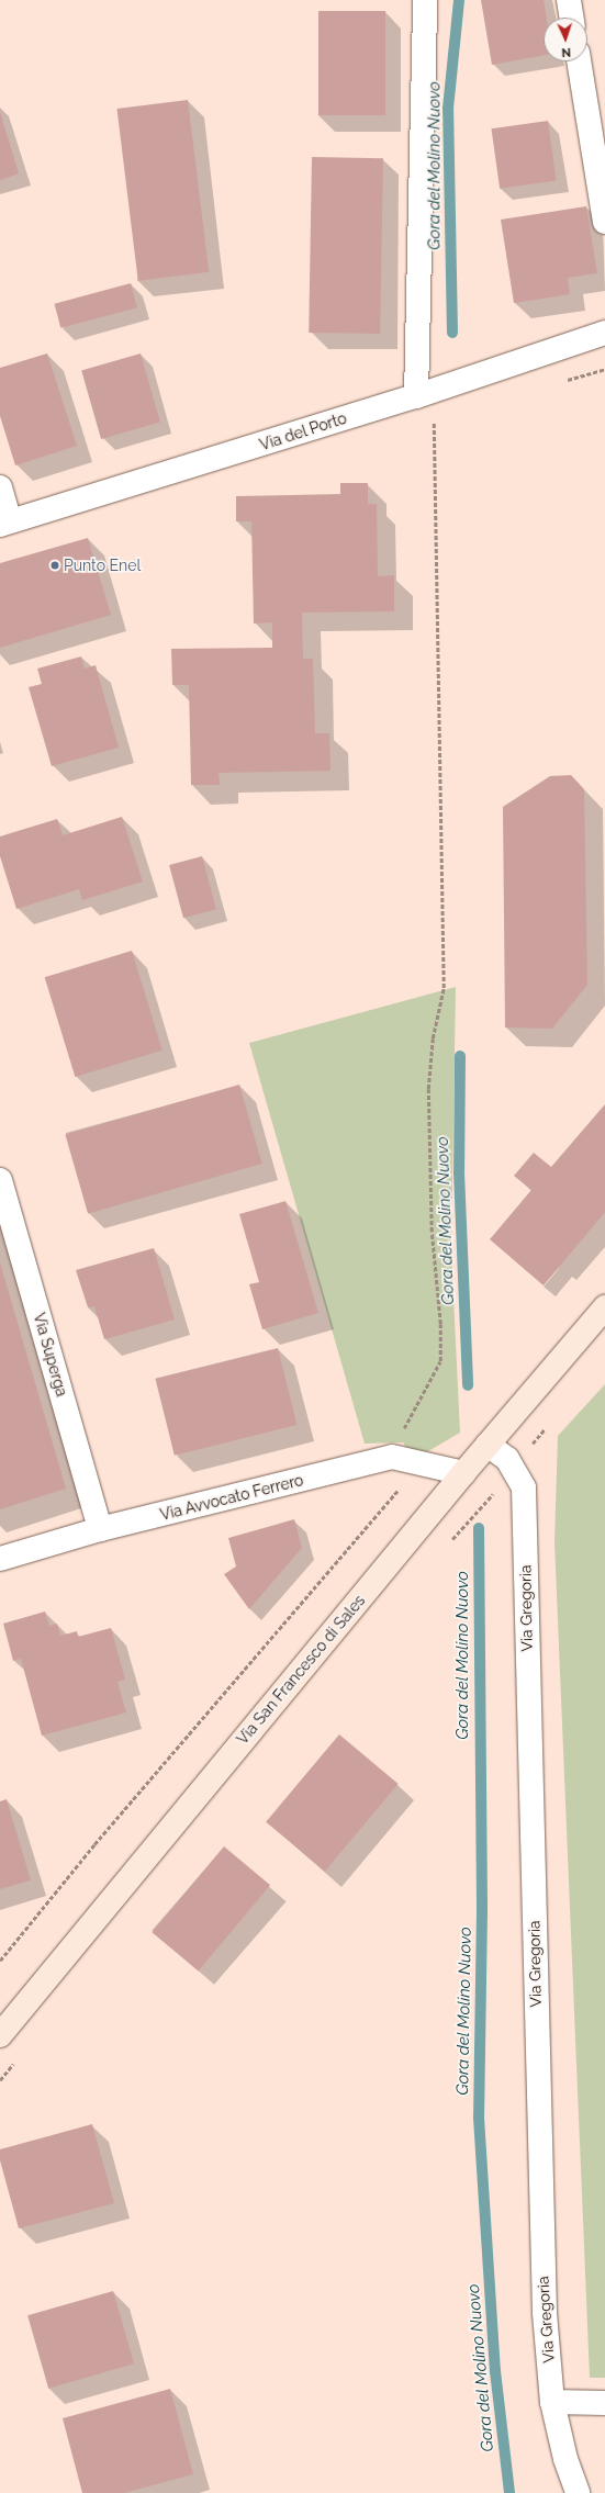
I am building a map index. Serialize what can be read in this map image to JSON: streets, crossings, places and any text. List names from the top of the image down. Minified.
{"streets":{"main road":["Via San Francesco di Sales"],"street":["Via del Porto","Via Superga","Via Avvocato Ferrero","Via Gregoria"]},"crossings":[["Via Superga","Via Avvocato Ferrero"],["Via Avvocato Ferrero","Via San Francesco di Sales"],["Via Gregoria","Via San Francesco di Sales"]],"water":["Gora del Molino Nuovo"],"places":["Punto Enel"],"north":"bottom"}
